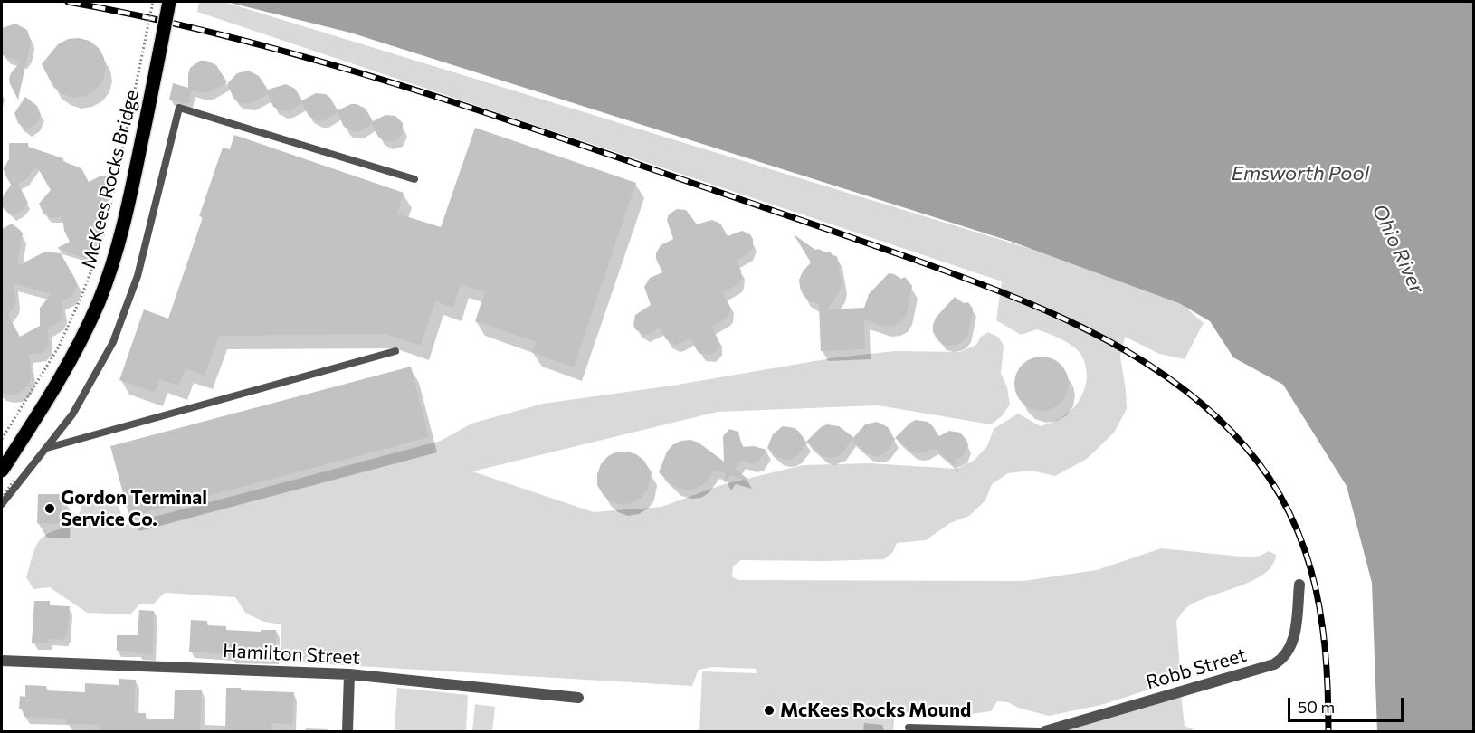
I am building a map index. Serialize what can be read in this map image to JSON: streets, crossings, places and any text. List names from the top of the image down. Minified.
{"streets":{"main road":["McKees Rocks Bridge"],"street":["Hamilton Street","Robb Street"]},"water":["Emsworth Pool","Ohio River"],"places":["Gordon Terminal Service Co.","McKees Rocks Mound"],"scale_bar":"50 m"}
